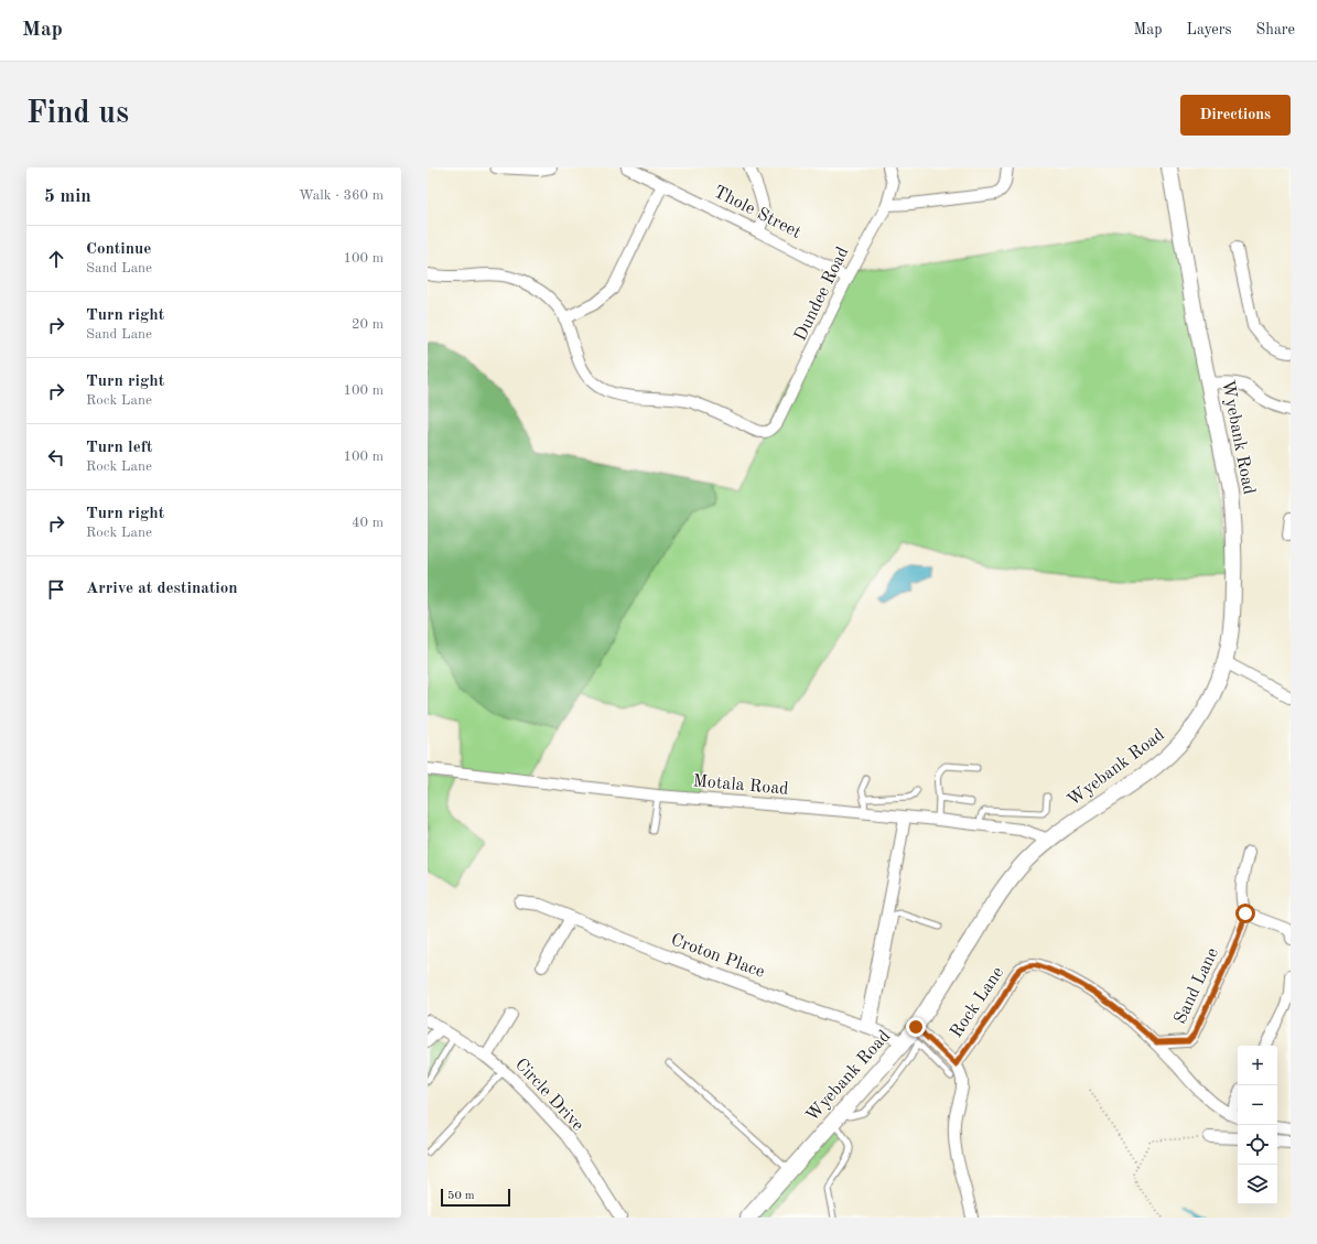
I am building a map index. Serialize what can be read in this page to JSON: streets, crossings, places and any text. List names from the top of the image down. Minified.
{"streets":{"street":["Thole Street","Dundee Road","Wyebank Road","Motala Road","Croton Place","Sand Lane","Rock Lane","Circle Drive"]},"crossings":[["Thole Street","Dundee Road"],["Wyebank Road","Motala Road"],["Wyebank Road","Croton Place"],["Wyebank Road","Rock Lane"],["Croton Place","Rock Lane"],["Sand Lane","Rock Lane"]],"scale_bar":"50 m","page":{"header":"Map","nav":["Map","Layers","Share"],"buttons":"Directions","title":"Find us","heading":["5 min","Walk · 360 m"],"list":[["Continue","Sand Lane","100 m"],["Turn right","Sand Lane","20 m"],["Turn right","Rock Lane","100 m"],["Turn left","Rock Lane","100 m"],["Turn right","Rock Lane","40 m"],"Arrive at destination"],"map_buttons":["+","−"],"scale":"50 m"}}
